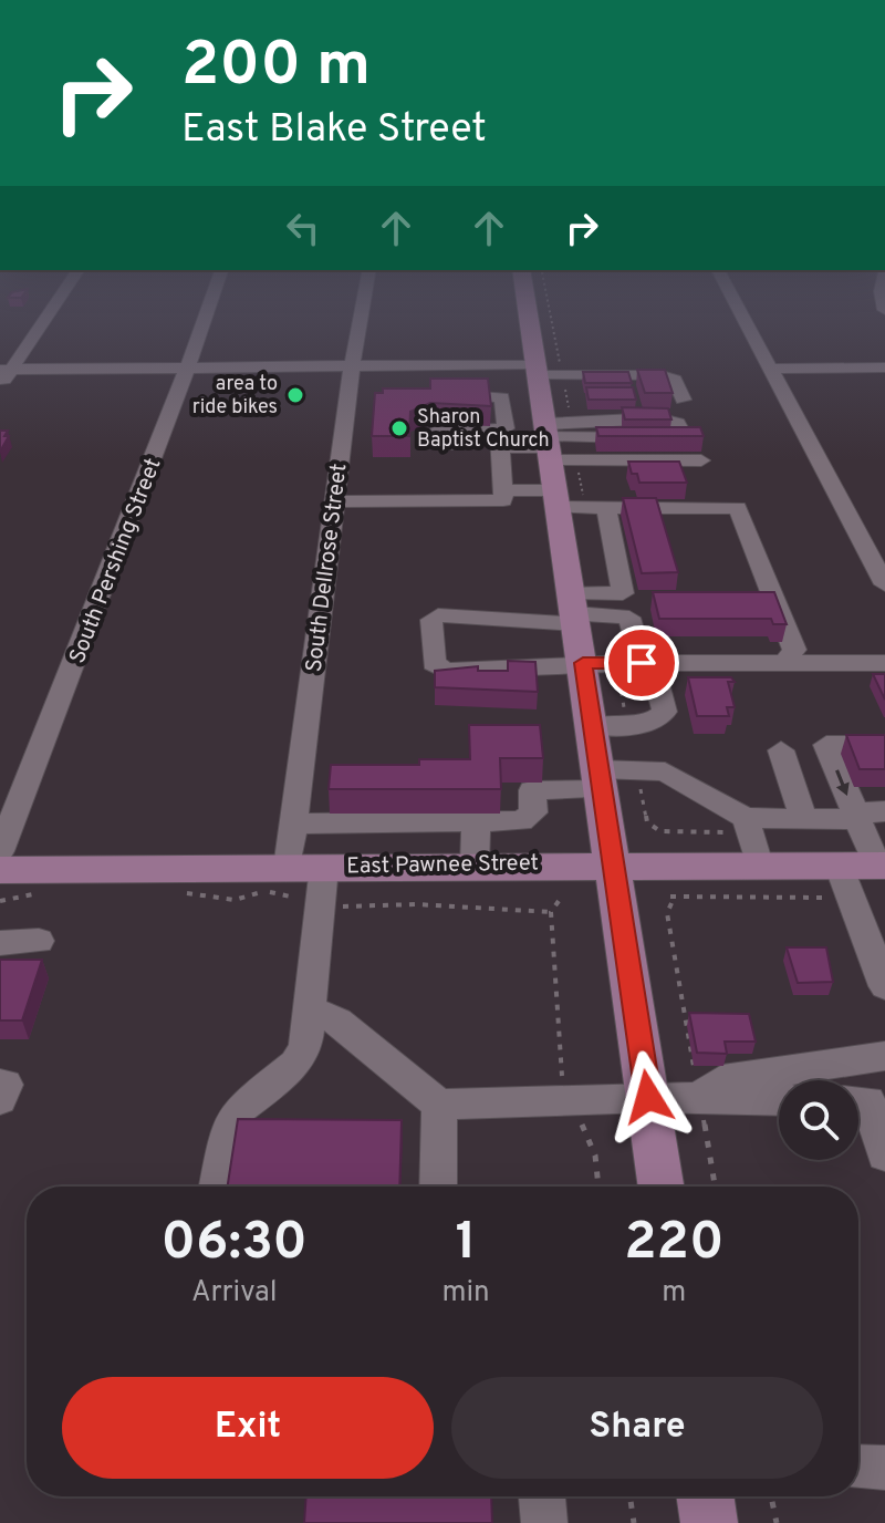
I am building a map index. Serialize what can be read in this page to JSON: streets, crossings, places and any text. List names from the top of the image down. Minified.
{"streets":{"main road":["East Pawnee Street"],"street":["South Pershing Street","South Dellrose Street"]},"crossings":[["South Dellrose Street","East Pawnee Street"]],"places":["area to ride bikes","Sharon Baptist Church"],"page":{"turn":["200 m","East Blake Street"],"eta":["06:30","Arrival","1","min","220","m"],"buttons":["Exit","Share"]}}
